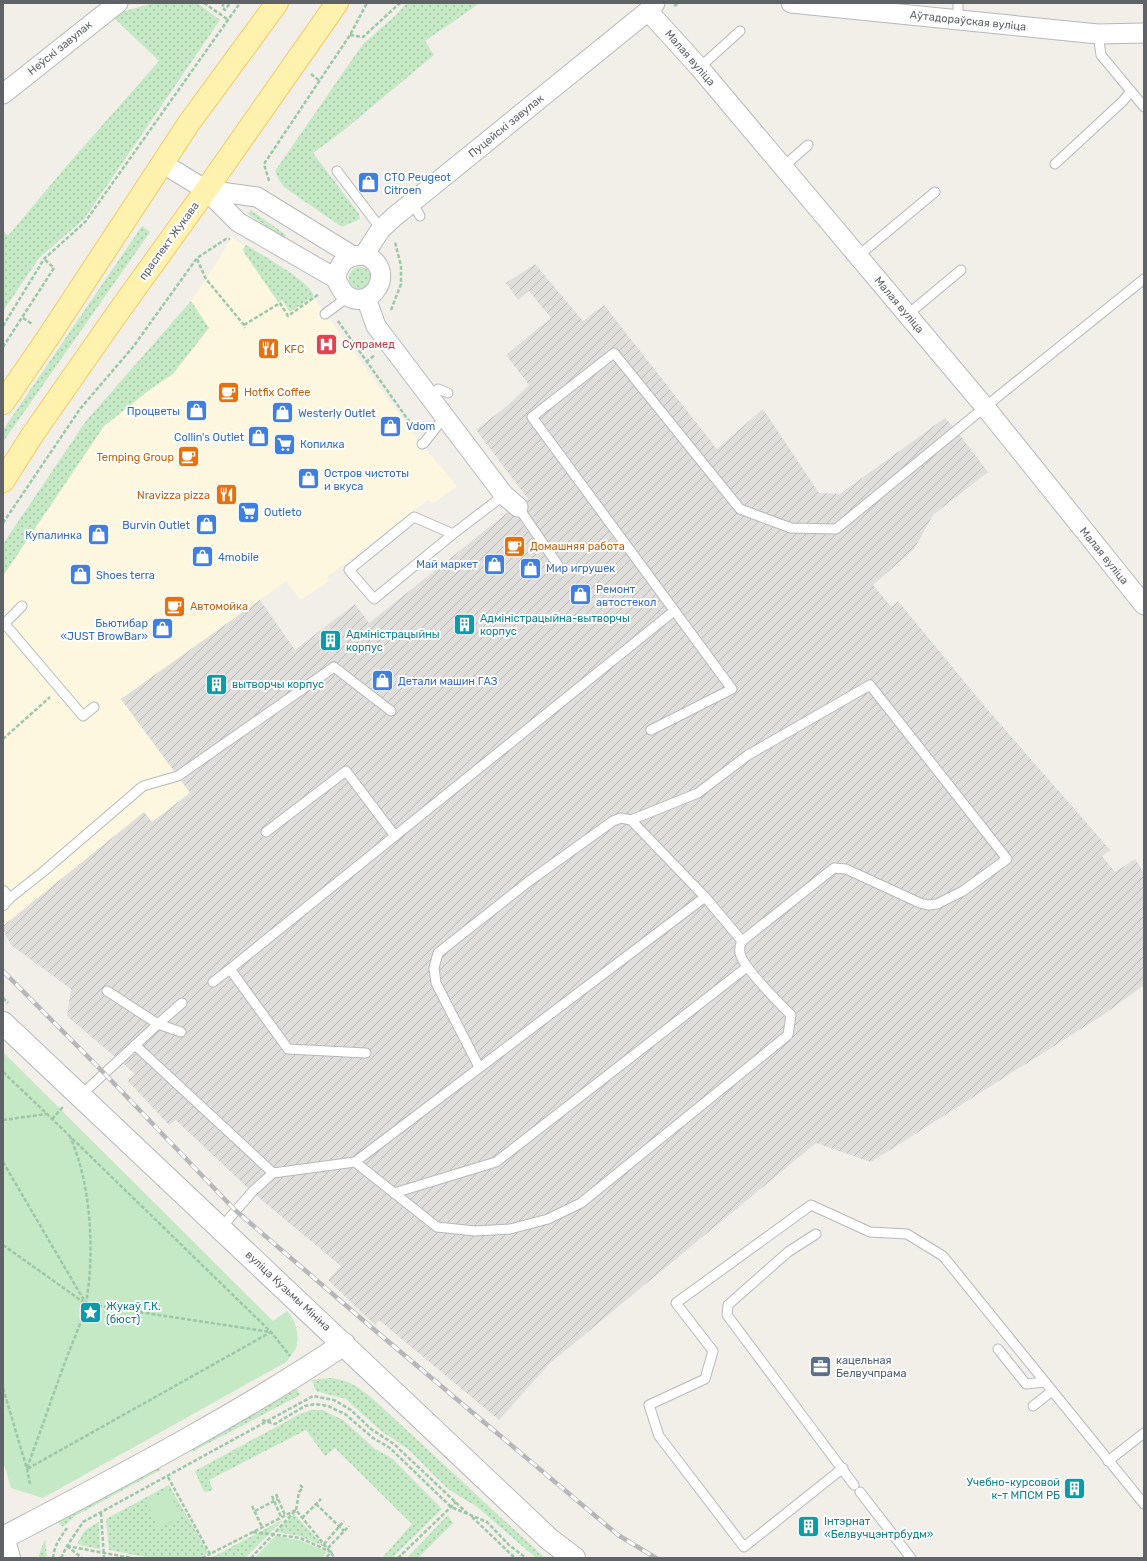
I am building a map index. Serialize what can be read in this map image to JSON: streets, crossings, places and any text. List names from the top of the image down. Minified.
{"streets":{"main road":["праспект Жукава"],"street":["Аўтадораўская вуліца","Неўскі завулак","Малая вуліца","Пуцейскі завулак","вуліца Кузьмы Мініна"]},"crossings":[["Малая вуліца","Пуцейскі завулак"]],"places":{"shop":["СТО Peugeot Citroen","Процветы","Westerly Outlet","Vdom","Collin's Outlet","Остров чистоты и вкуса","Burvin Outlet","Купалинка","4mobile","Май маркет","Мир игрушек","Shoes terra","Ремонт автостекол","Бьютибар «JUST BrowBar»","Детали машин ГАЗ"],"hospital":["Супрамед"],"restaurant":["KFC","Nravizza pizza"],"cafe":["Hotfix Coffee","Temping Group","Домашняя работа","Автомойка"],"supermarket":["Копилка","Outleto"],"building":["Адміністрацыйна-вытворчы корпус","Адміністрацыйны корпус","вытворчы корпус","Учебно-курсовой к-т МПСМ РБ","Інтэрнат «Белвучцэнтрбудм»"],"place":["Жукаў Г.К. (бюст)"],"office":["кацельная Белвучпрама"]}}
